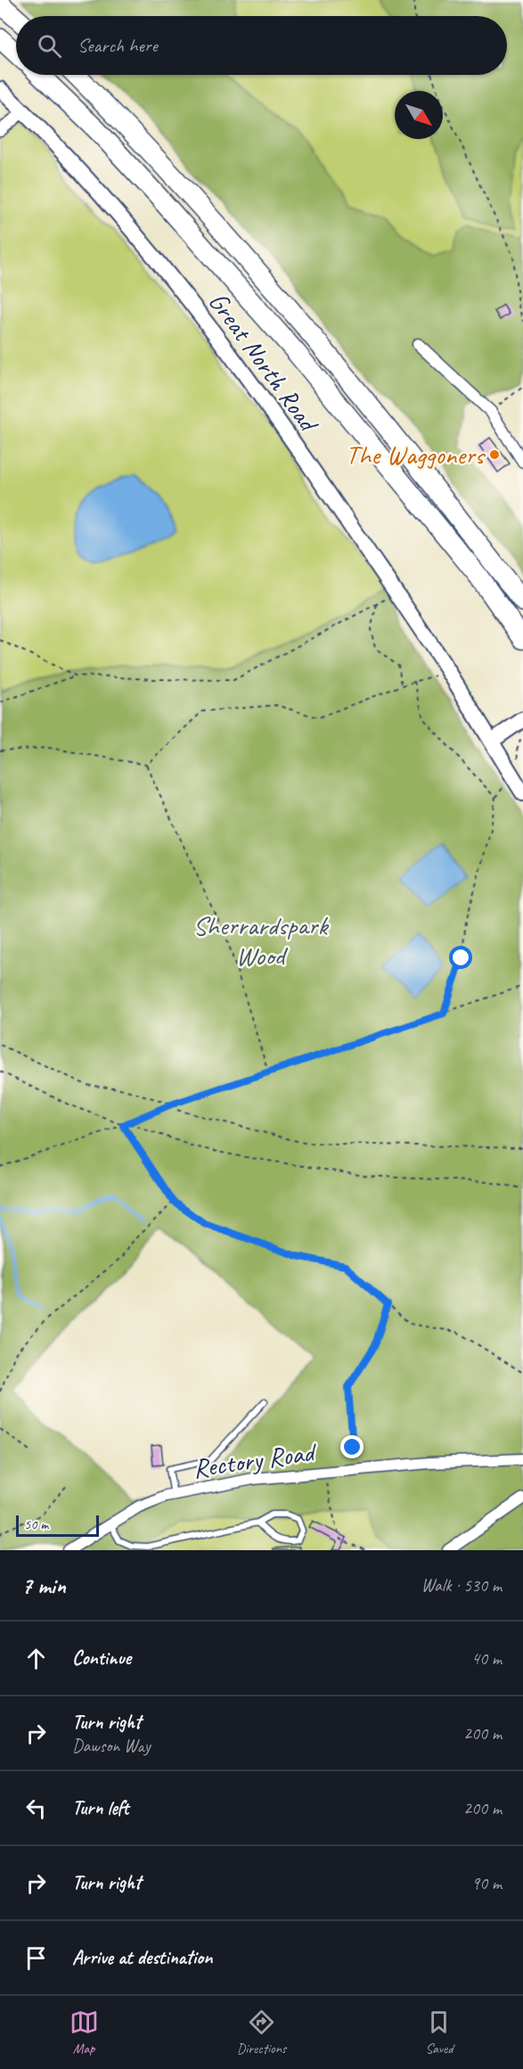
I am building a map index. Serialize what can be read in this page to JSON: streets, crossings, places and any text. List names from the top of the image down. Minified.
{"streets":{"main road":["Great North Road"],"street":["Rectory Road"]},"parks":["Sherrardspark Wood"],"places":["The Waggoners"],"scale_bar":"50 m","north":"bottom right","page":{"search":"Search here","scale":"50 m","heading":["7 min","Walk · 530 m"],"list":[["Continue","40 m"],["Turn right","Dawson Way","200 m"],["Turn left","200 m"],["Turn right","90 m"],"Arrive at destination"],"nav":["Map","Directions","Saved"]}}
